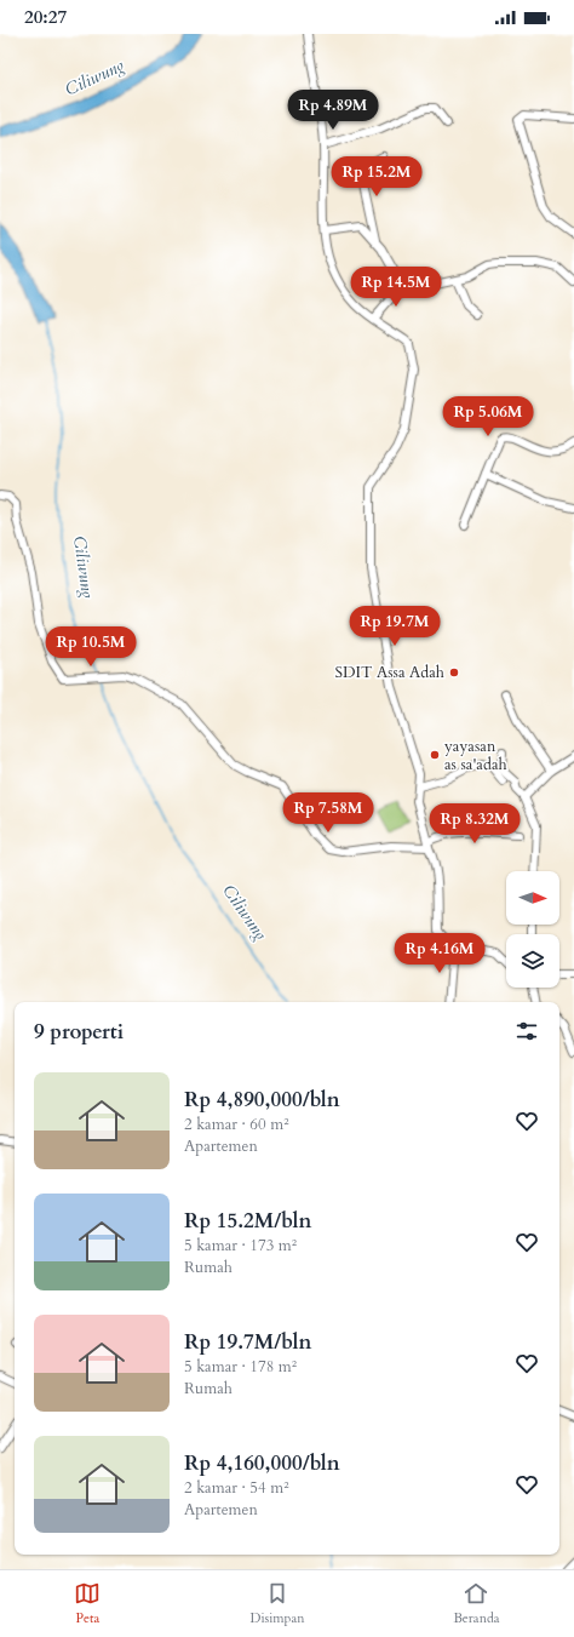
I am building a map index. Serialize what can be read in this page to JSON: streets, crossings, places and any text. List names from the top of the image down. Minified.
{"water":["Ciliwung"],"places":["SDIT Assa Adah","yayasan as sa'adah"],"north":"right","page":{"status":"20:27","price":["Rp 4.89M","Rp 15.2M","Rp 14.5M","Rp 5.06M","Rp 19.7M","Rp 10.5M","Rp 7.58M","Rp 8.32M","Rp 4.16M"],"heading":"9 properti","list":[{"name":"Rp 4,890,000/bln","note":"2 kamar · 60 m² · Apartemen"},{"name":"Rp 15.2M/bln","note":"5 kamar · 173 m² · Rumah"},{"name":"Rp 19.7M/bln","note":"5 kamar · 178 m² · Rumah"},{"name":"Rp 4,160,000/bln","note":"2 kamar · 54 m² · Apartemen"}],"tabs":["Peta","Disimpan","Beranda"]}}
